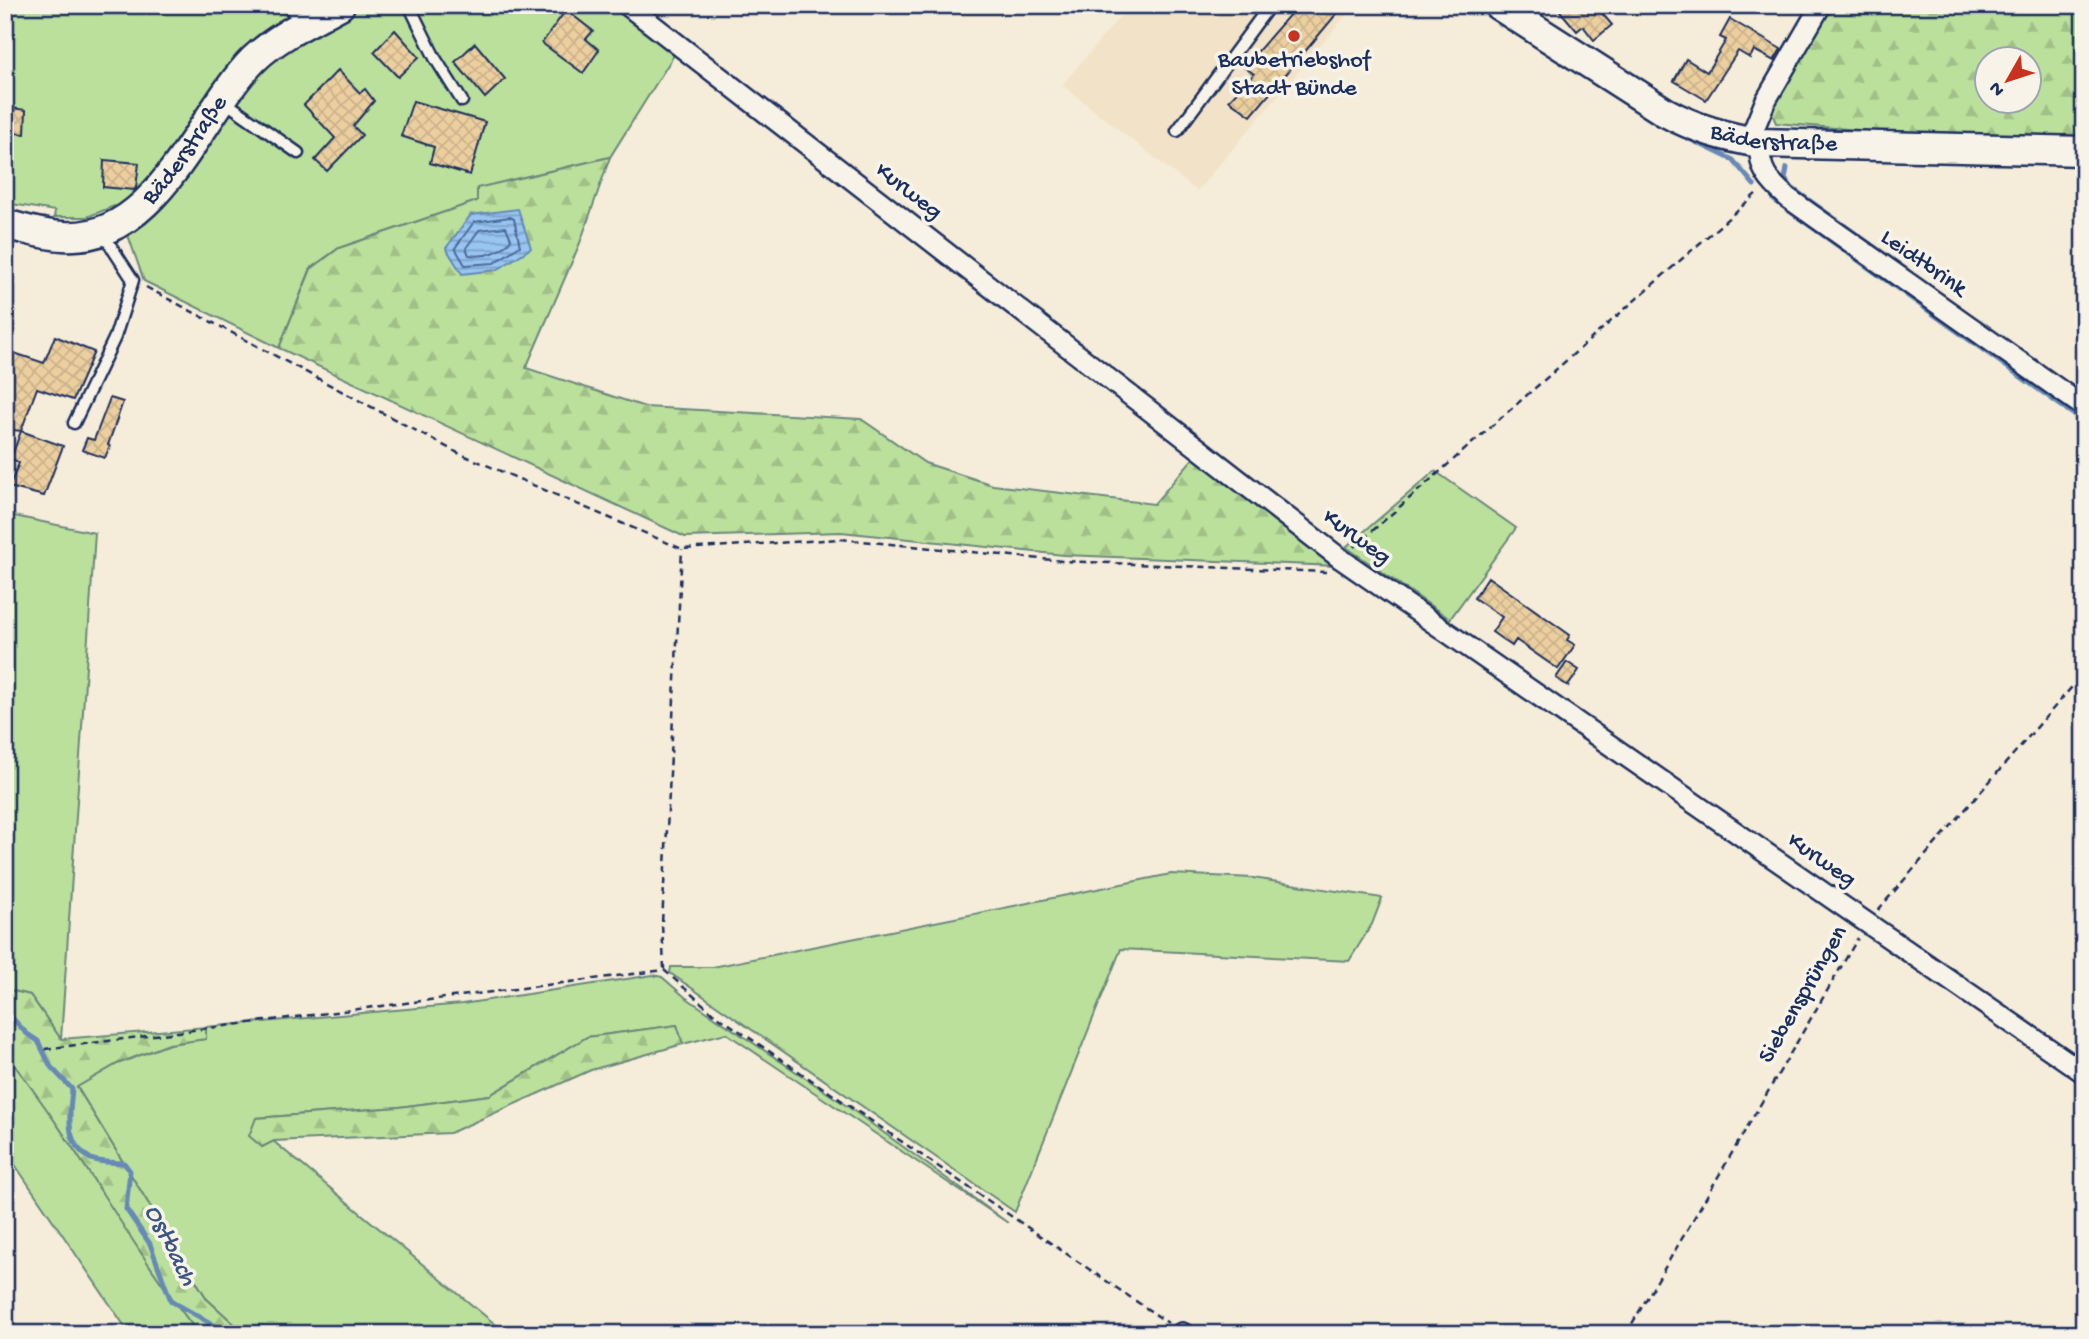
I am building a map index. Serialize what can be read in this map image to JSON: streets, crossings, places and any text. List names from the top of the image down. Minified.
{"streets":{"street":["Bäderstraße","Kurweg","Leidtbrink"],"path":["Siebensprüngen"]},"crossings":[["Kurweg","Siebensprüngen"]],"water":["Ostbach"],"places":["Baubetriebshof Stadt Bünde"],"north":"bottom left"}
